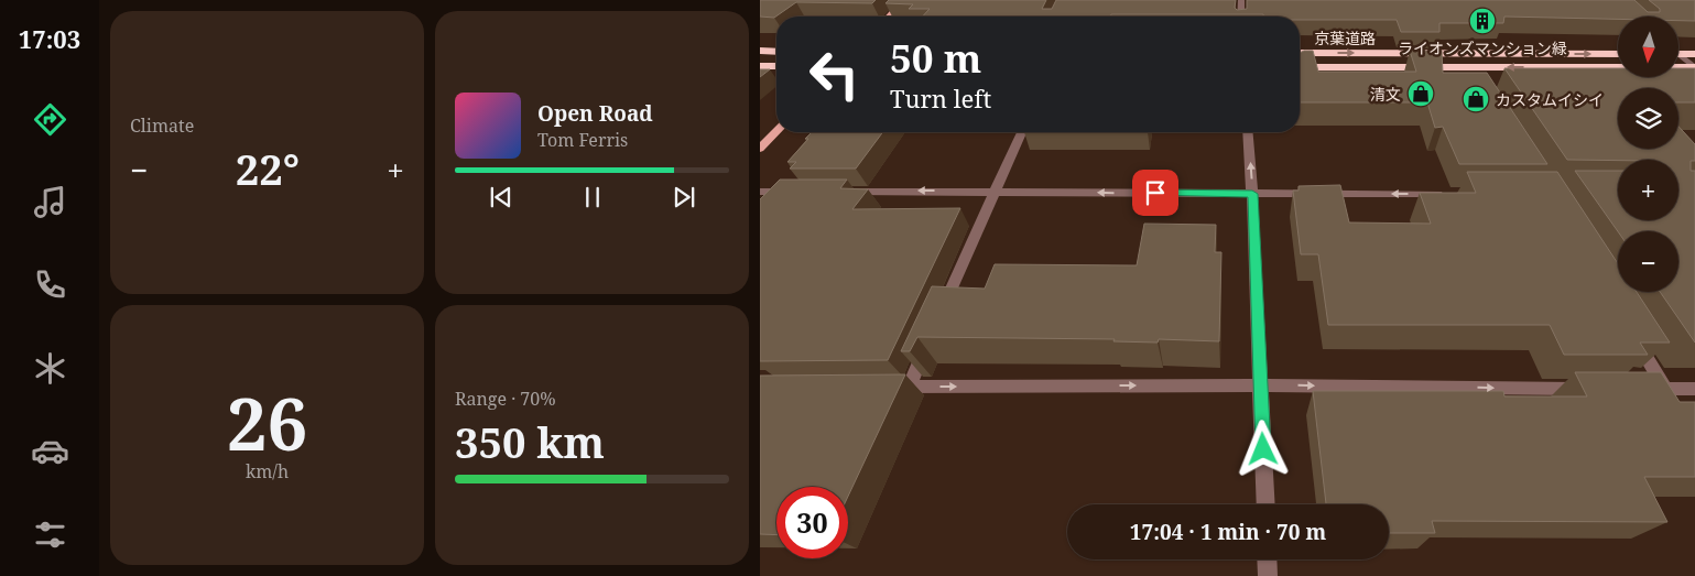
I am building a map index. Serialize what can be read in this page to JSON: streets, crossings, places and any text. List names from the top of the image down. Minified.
{"streets":{"highway":["京葉道路"]},"places":{"building":["ライオンズマンション緑"],"shop":["清文","カスタムイシイ"]},"north":"bottom","page":{"tabs":"17:03","tile":["Climate",["26","km/h"],["Range · 70%","350 km"]],"map_buttons":["+","−"],"turn":["50 m","Turn left"],"song":["Open Road","Tom Ferris"],"heat":["−","22°","+"],"limit":"30","trip":"17:04 · 1 min · 70 m"}}
